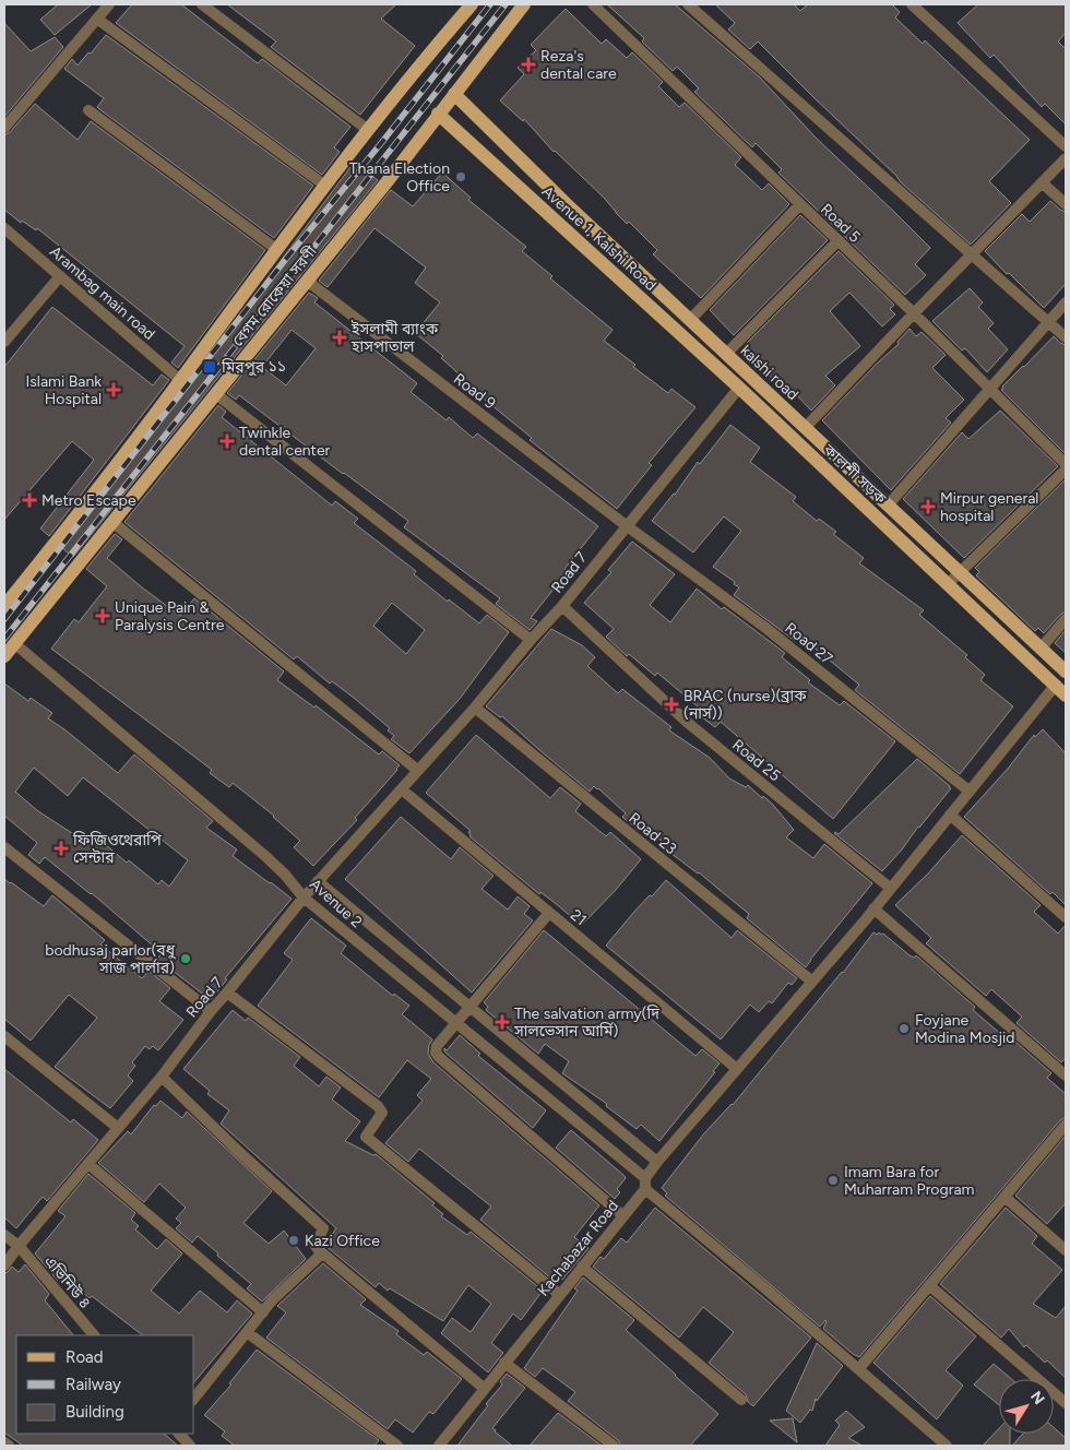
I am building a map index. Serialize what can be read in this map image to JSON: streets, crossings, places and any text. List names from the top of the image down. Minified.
{"streets":{"main road":["Avenue 1, Kalshi Road","বেগম রোকেয়া সরণী","kalshi road","কালশী সড়ক"],"street":["Road 5","Arambag main road","Road 9","Road 7","Road 27","Road 25","Road 23","Avenue 2","21","Kachabazar Road","এভিনিউ ৪"]},"crossings":[["Avenue 1, Kalshi Road","বেগম রোকেয়া সরণী"],["Avenue 1, Kalshi Road","কালশী সড়ক"],["Avenue 1, Kalshi Road","Road 7"],["Arambag main road","বেগম রোকেয়া সরণী"],["বেগম রোকেয়া সরণী","kalshi road"],["বেগম রোকেয়া সরণী","Road 9"],["বেগম রোকেয়া সরণী","Avenue 2"],["Road 9","Road 7"],["Road 9","Road 27"],["কালশী সড়ক","Road 7"],["কালশী সড়ক","Kachabazar Road"],["Road 7","Road 27"],["Road 7","Road 25"],["Road 7","Road 23"],["Road 7","Avenue 2"],["Road 7","21"],["Road 7","এভিনিউ ৪"],["Road 27","Kachabazar Road"],["Road 25","Kachabazar Road"],["Road 23","Kachabazar Road"],["Avenue 2","Kachabazar Road"],["21","Kachabazar Road"]],"places":{"health":["Reza's dental care","ইসলামী ব্যাংক হাসপাতাল","Islami Bank Hospital","Twinkle dental center","Metro Escape","Mirpur general hospital","Unique Pain & Paralysis Centre","BRAC (nurse)(ব্রাক (নার্স))","ফিজিওথেরাপি সেন্টার","The salvation army(দি সালভেসান আর্মি)"],"other":["Thana Election Office","bodhusaj parlor(বধু সাজ পার্লার)","Foyjane Modina Mosjid","Imam Bara for Muharram Program","Kazi Office"],"transit":["মিরপুর ১১"]},"legend":["Road","Railway","Building"],"north":"top right"}
